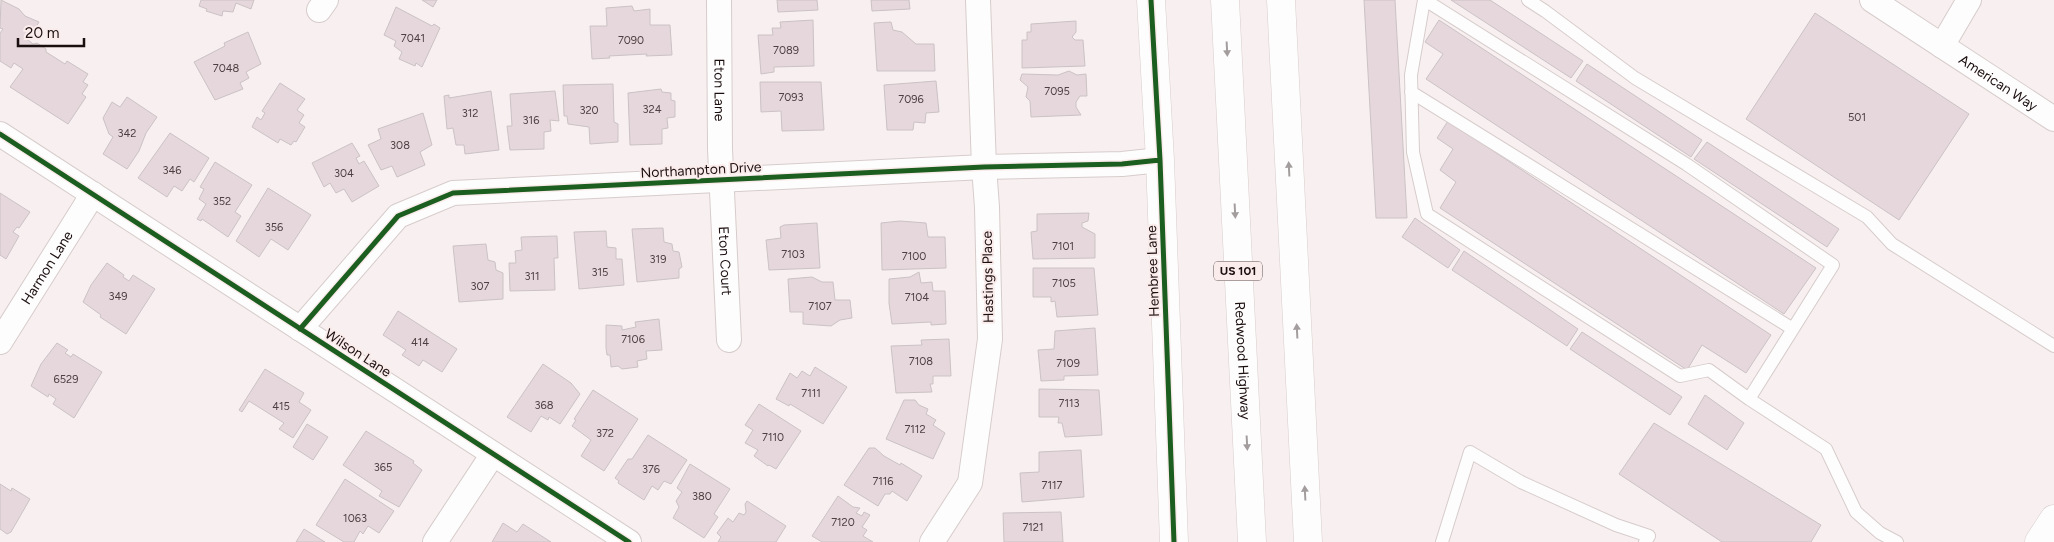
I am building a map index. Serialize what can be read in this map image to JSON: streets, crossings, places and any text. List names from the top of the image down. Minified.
{"streets":{"main road":["Hembree Lane","US 101","Redwood Highway"],"street":["American Way","Eton Lane","Northampton Drive","Eton Court","Harmon Lane","Hastings Place","Wilson Lane"]},"crossings":[["Eton Lane","Northampton Drive"],["Eton Lane","Eton Court"],["Northampton Drive","Eton Court"],["Northampton Drive","Hembree Lane"],["Northampton Drive","Hastings Place"],["Northampton Drive","Wilson Lane"],["Harmon Lane","Wilson Lane"]],"house_numbers":["7041","7090","7089","7048","7095","7093","7096","324","320","312","501","316","342","308","346","304","352","356","7101","7103","7100","319","315","311","7105","307","349","7104","7107","7106","414","7108","7109","6529","7111","7113","368","415","7112","372","7110","365","376","7116","7117","380","1063","7120","7121"],"scale_bar":"20 m"}
